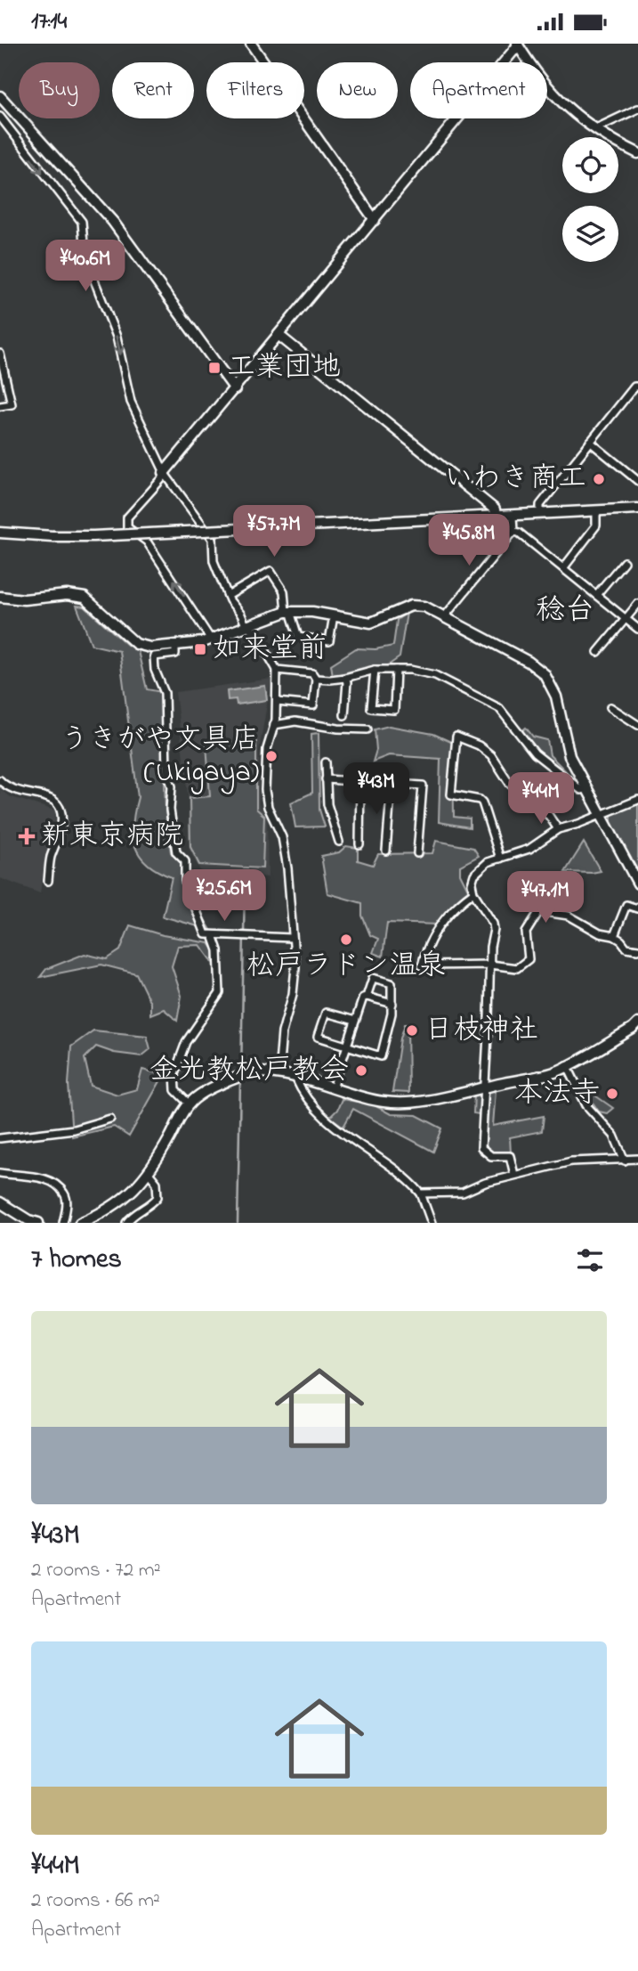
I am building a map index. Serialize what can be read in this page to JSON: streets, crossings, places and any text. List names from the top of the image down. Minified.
{"districts":["稔台"],"places":{"transit":["工業団地","如来堂前"],"other":["いわき商工","うきがや文具店 (Ukigaya)","松戸ラドン温泉","日枝神社","金光教松戸教会","本法寺"],"health":["新東京病院"]},"page":{"status":"17:14","chip":["Buy","Rent","Filters","New","Apartment"],"price":["¥40.6M","¥57.7M","¥45.8M","¥43M","¥44M","¥25.6M","¥47.1M"],"heading":"7 homes","list":[{"name":"¥43M","note":"2 rooms · 72 m² · Apartment"},{"name":"¥44M","note":"2 rooms · 66 m² · Apartment"}]}}
